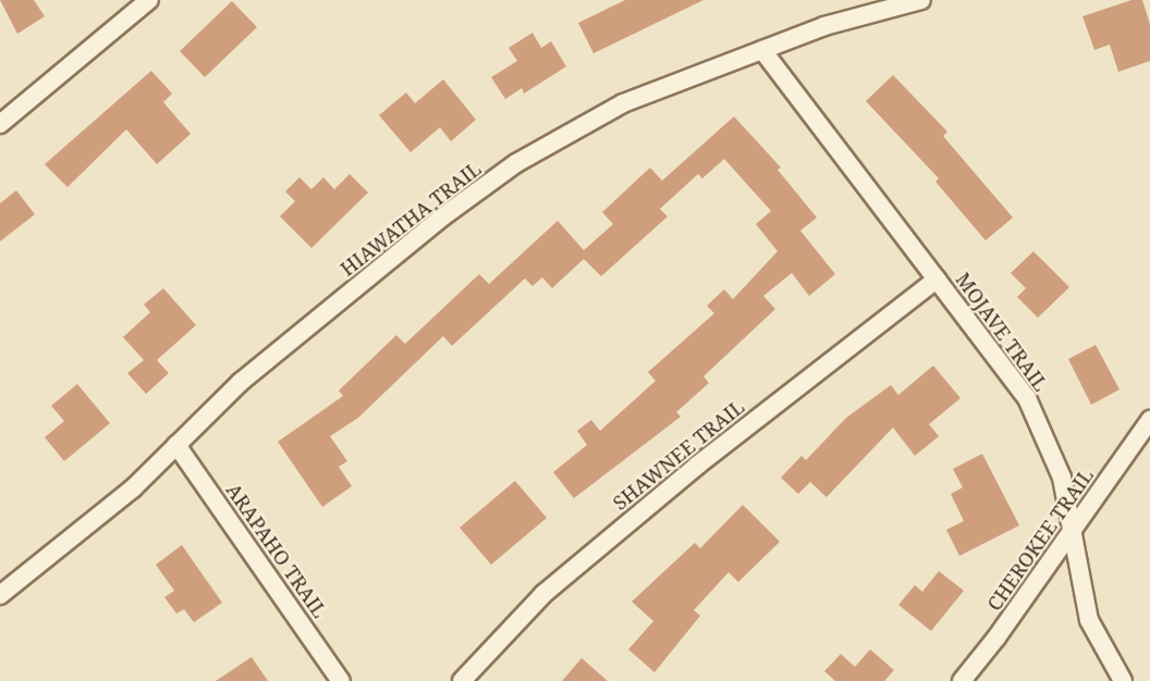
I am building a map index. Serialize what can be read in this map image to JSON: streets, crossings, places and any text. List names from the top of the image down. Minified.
{"streets":{"street":["HIAWATHA TRAIL","MOJAVE TRAIL","SHAWNEE TRAIL","CHEROKEE TRAIL","ARAPAHO TRAIL"]},"crossings":[["HIAWATHA TRAIL","MOJAVE TRAIL"],["HIAWATHA TRAIL","ARAPAHO TRAIL"],["MOJAVE TRAIL","SHAWNEE TRAIL"],["MOJAVE TRAIL","CHEROKEE TRAIL"]]}
